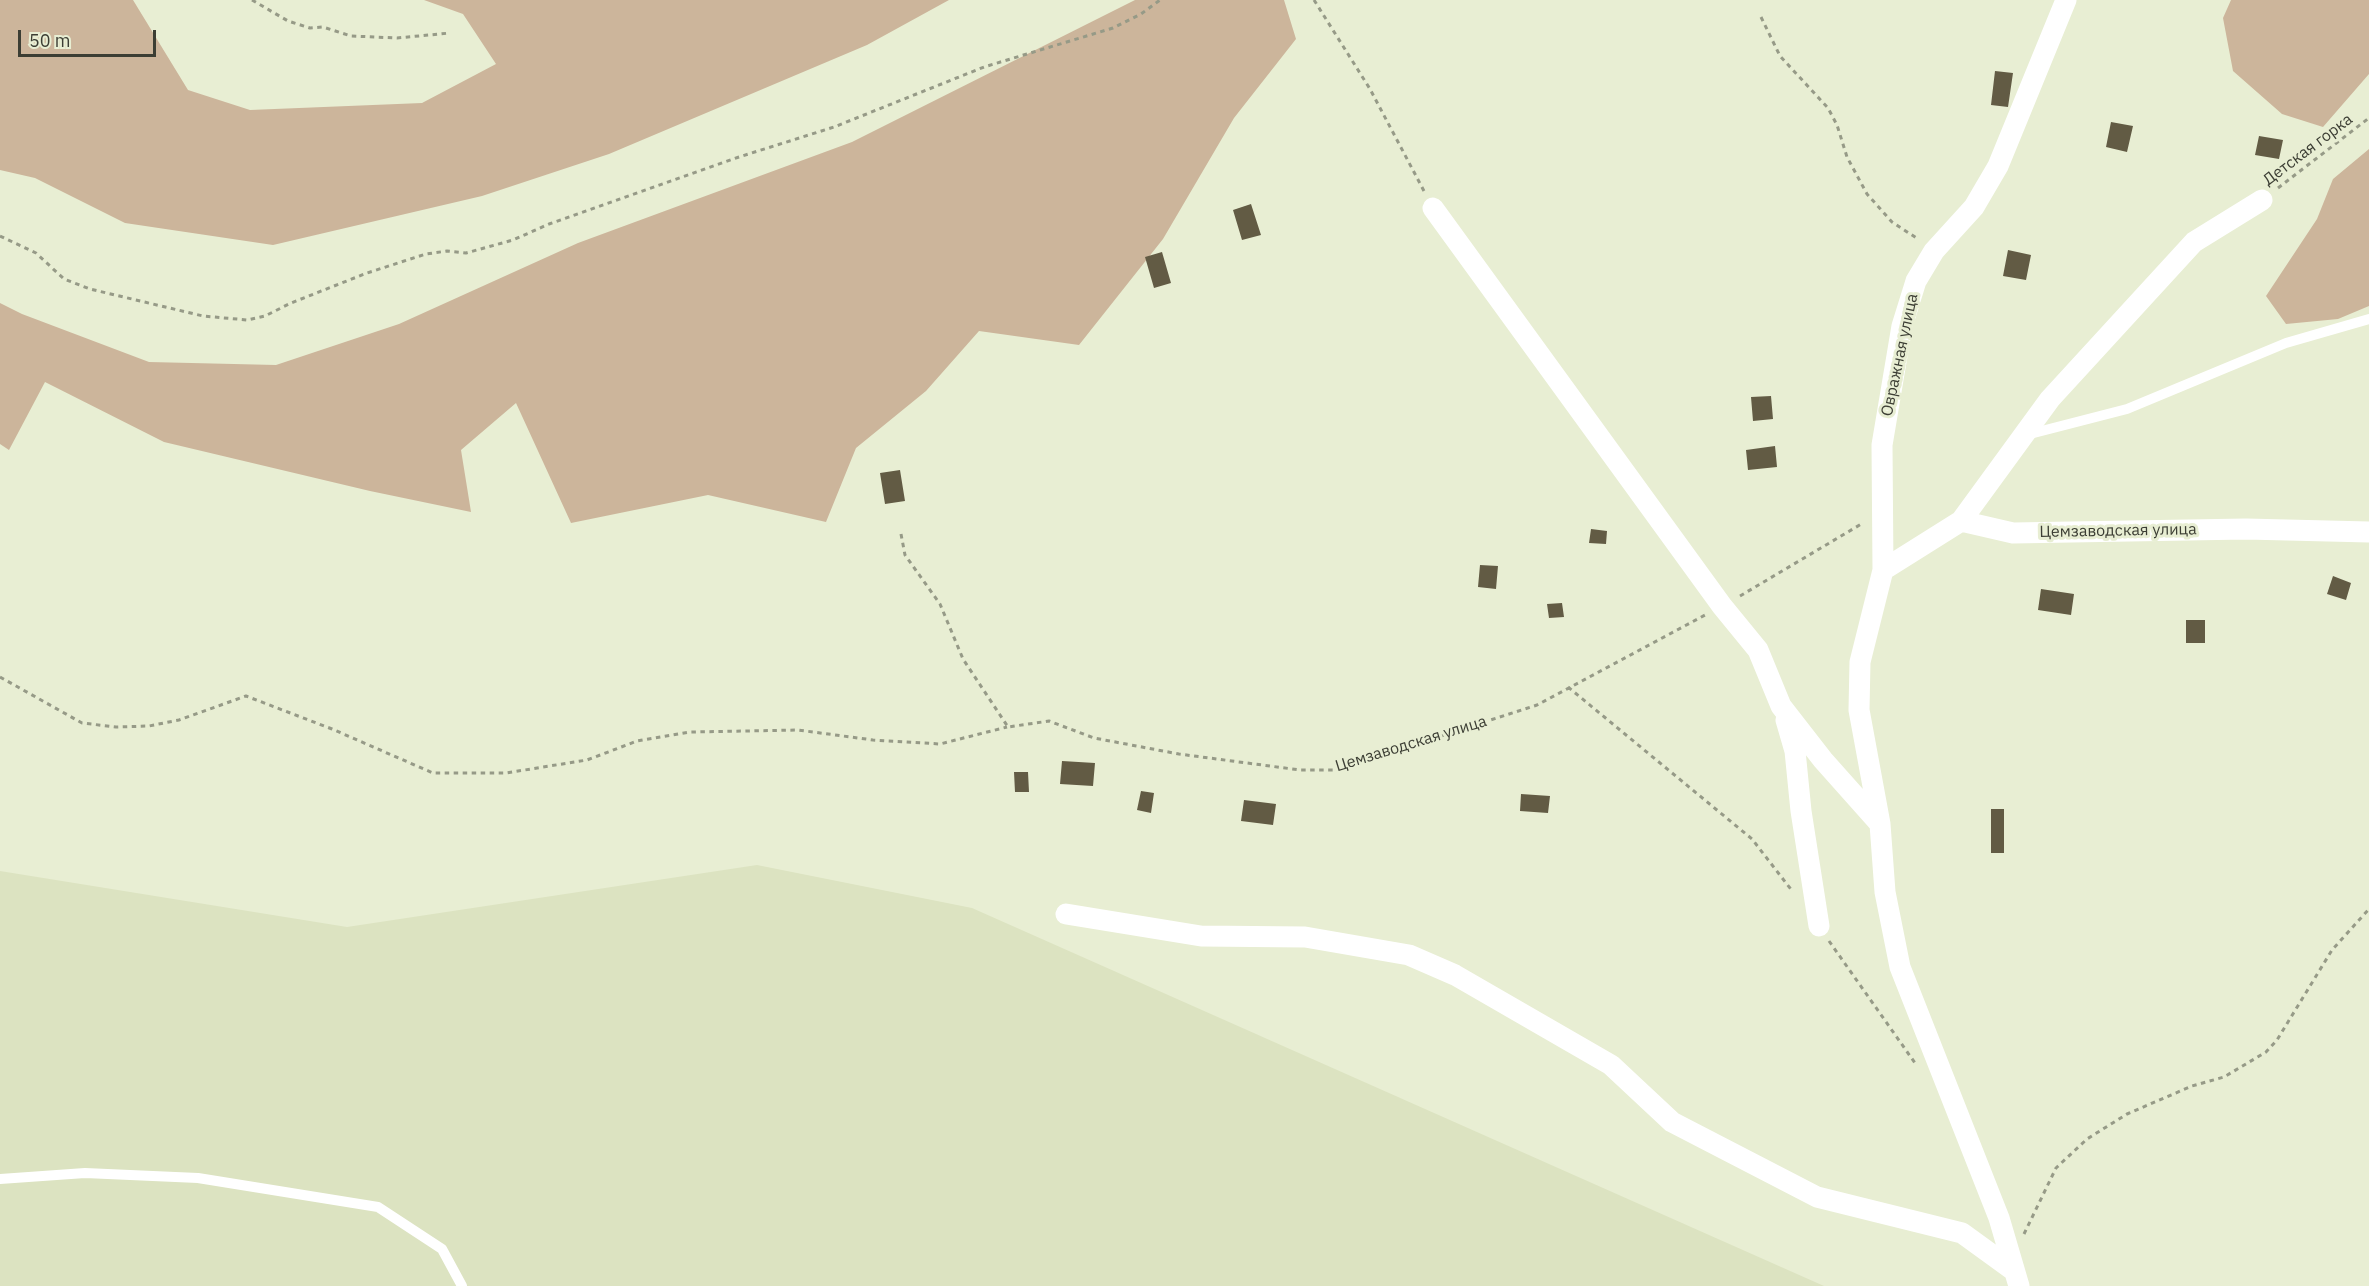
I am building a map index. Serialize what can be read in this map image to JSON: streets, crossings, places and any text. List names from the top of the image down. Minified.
{"streets":{"street":["Овражная улица","Цемзаводская улица"],"path":["Детская горка"]},"crossings":[["Овражная улица","Цемзаводская улица"]],"scale_bar":"50 m"}
